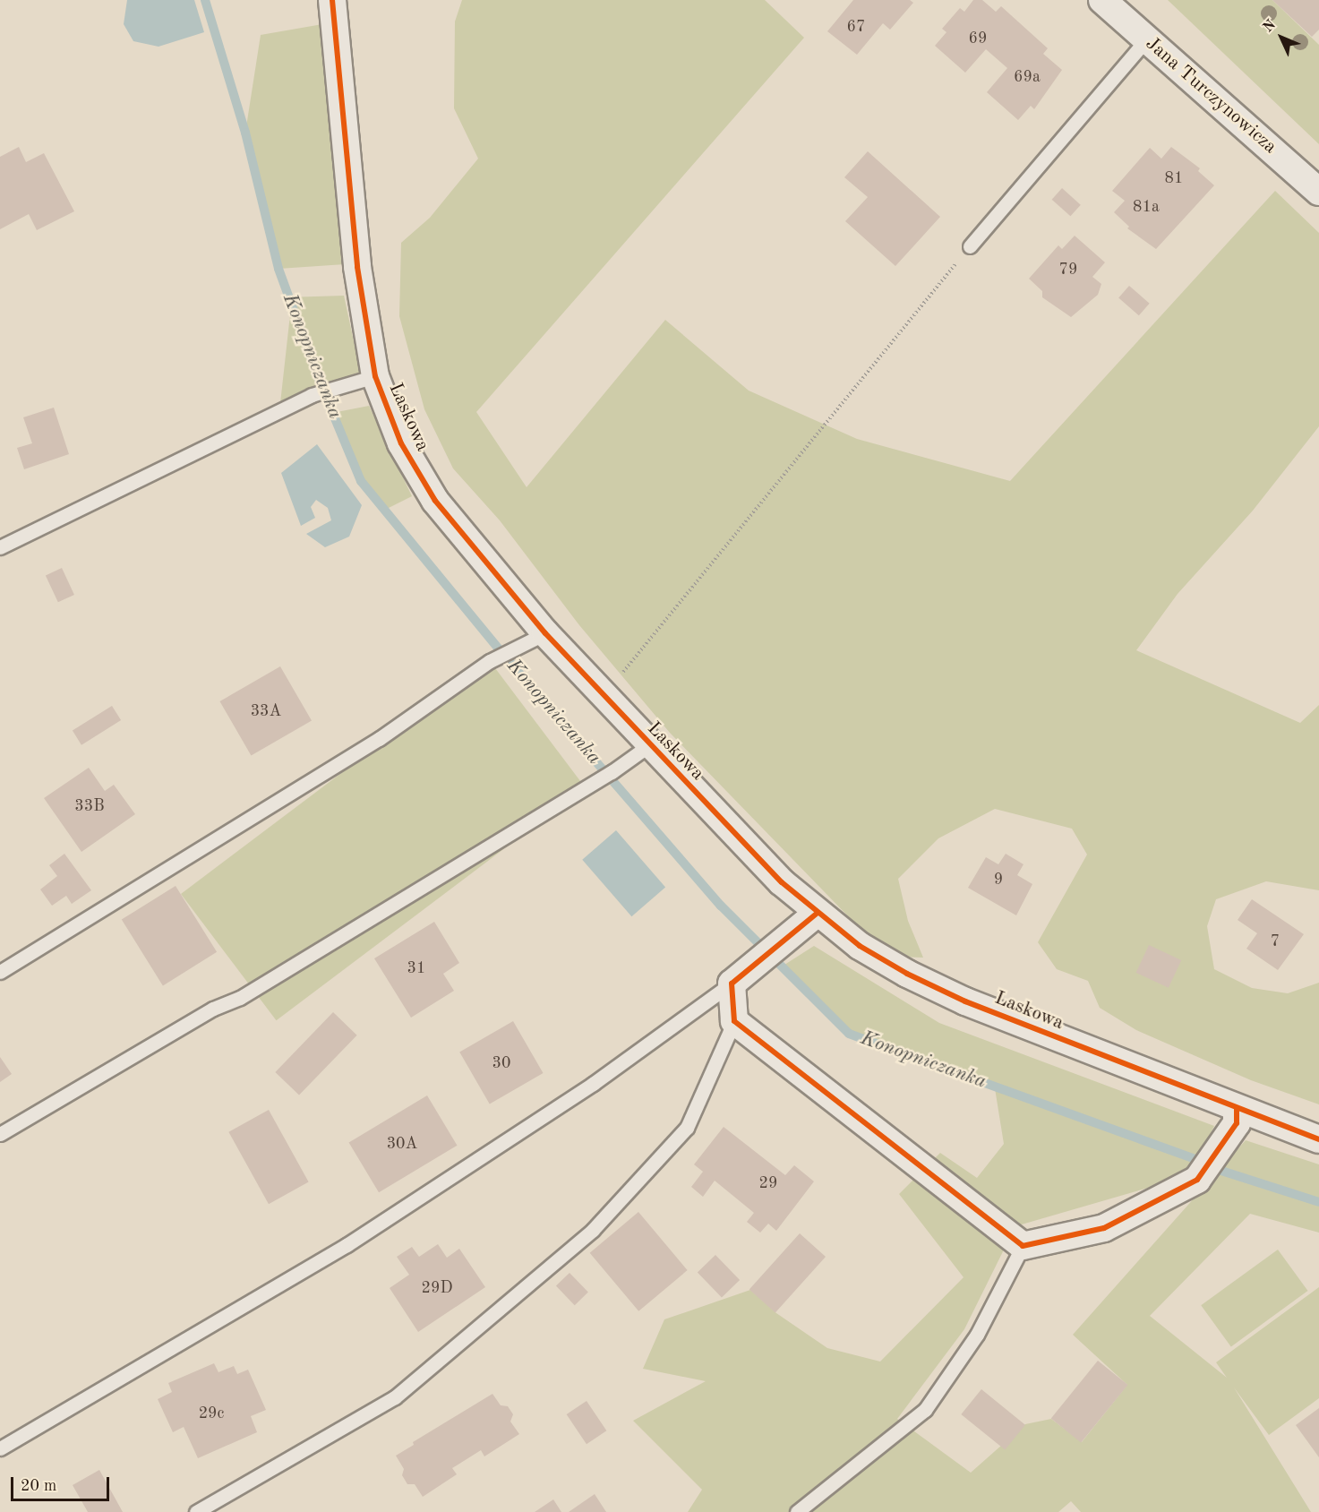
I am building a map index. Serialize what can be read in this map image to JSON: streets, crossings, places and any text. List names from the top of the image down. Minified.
{"streets":{"street":["Jana Turczynowicza","Laskowa"]},"water":["Konopniczanka"],"house_numbers":["67","69","69a","81","81a","79","33A","33B","9","7","31","30","30A","29","29D","29c"],"scale_bar":"20 m","north":"top left"}
